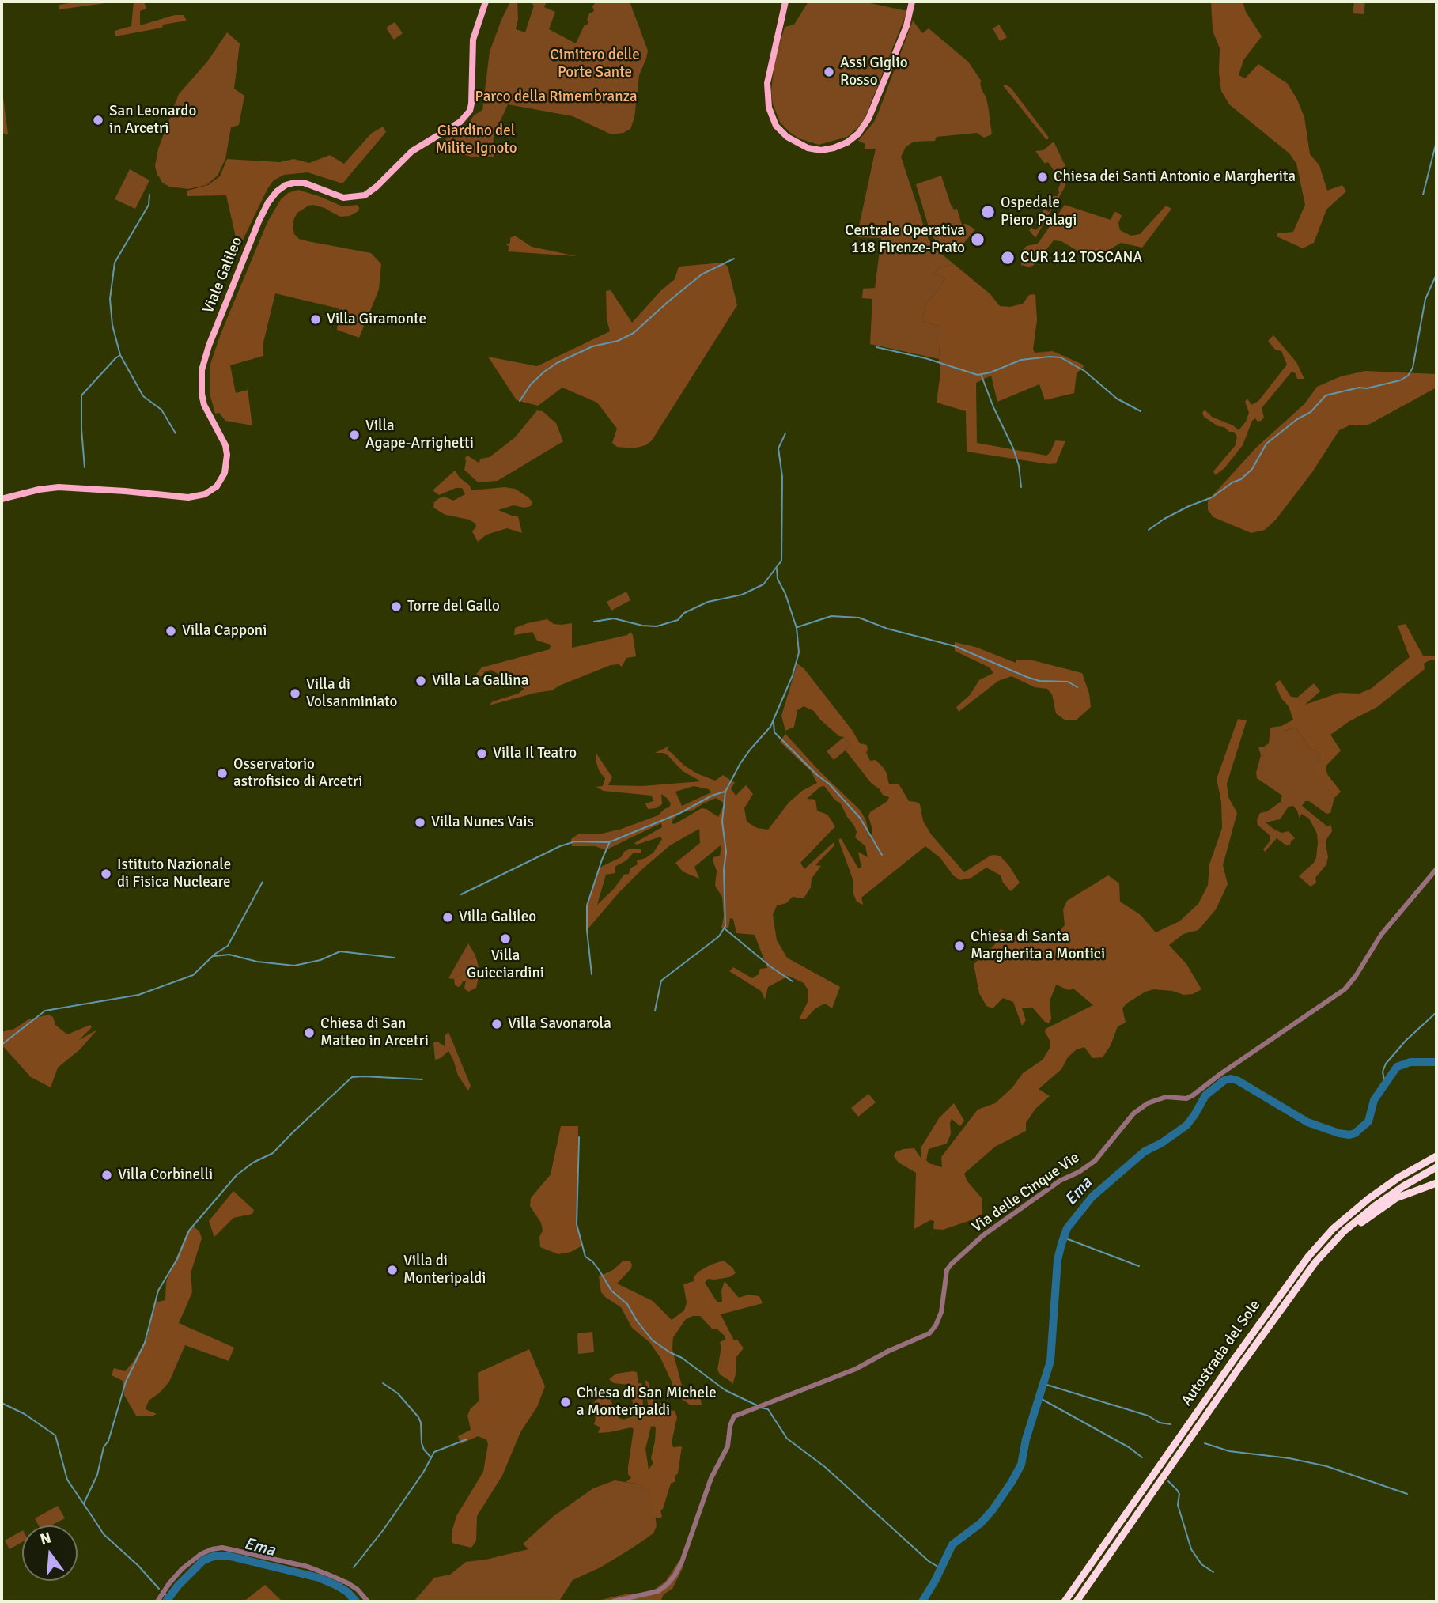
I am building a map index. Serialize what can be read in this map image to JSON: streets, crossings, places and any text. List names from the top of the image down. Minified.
{"streets":{"highway":["Autostrada del Sole"],"main road":["Viale Galileo"],"street":["Via delle Cinque Vie"]},"water":["Ema"],"parks":["Cimitero delle Porte Sante","Parco della Rimembranza","Giardino del Milite Ignoto"],"places":["Assi Giglio Rosso","San Leonardo in Arcetri","Chiesa dei Santi Antonio e Margherita","Ospedale Piero Palagi","Centrale Operativa 118 Firenze-Prato","CUR 112 TOSCANA","Villa Giramonte","Villa Agape-Arrighetti","Torre del Gallo","Villa Capponi","Villa La Gallina","Villa di Volsanminiato","Villa Il Teatro","Osservatorio astrofisico di Arcetri","Villa Nunes Vais","Istituto Nazionale di Fisica Nucleare","Villa Galileo","Villa Guicciardini","Chiesa di Santa Margherita a Montici","Villa Savonarola","Chiesa di San Matteo in Arcetri","Villa Corbinelli","Villa di Monteripaldi","Chiesa di San Michele a Monteripaldi"],"north":"top"}
